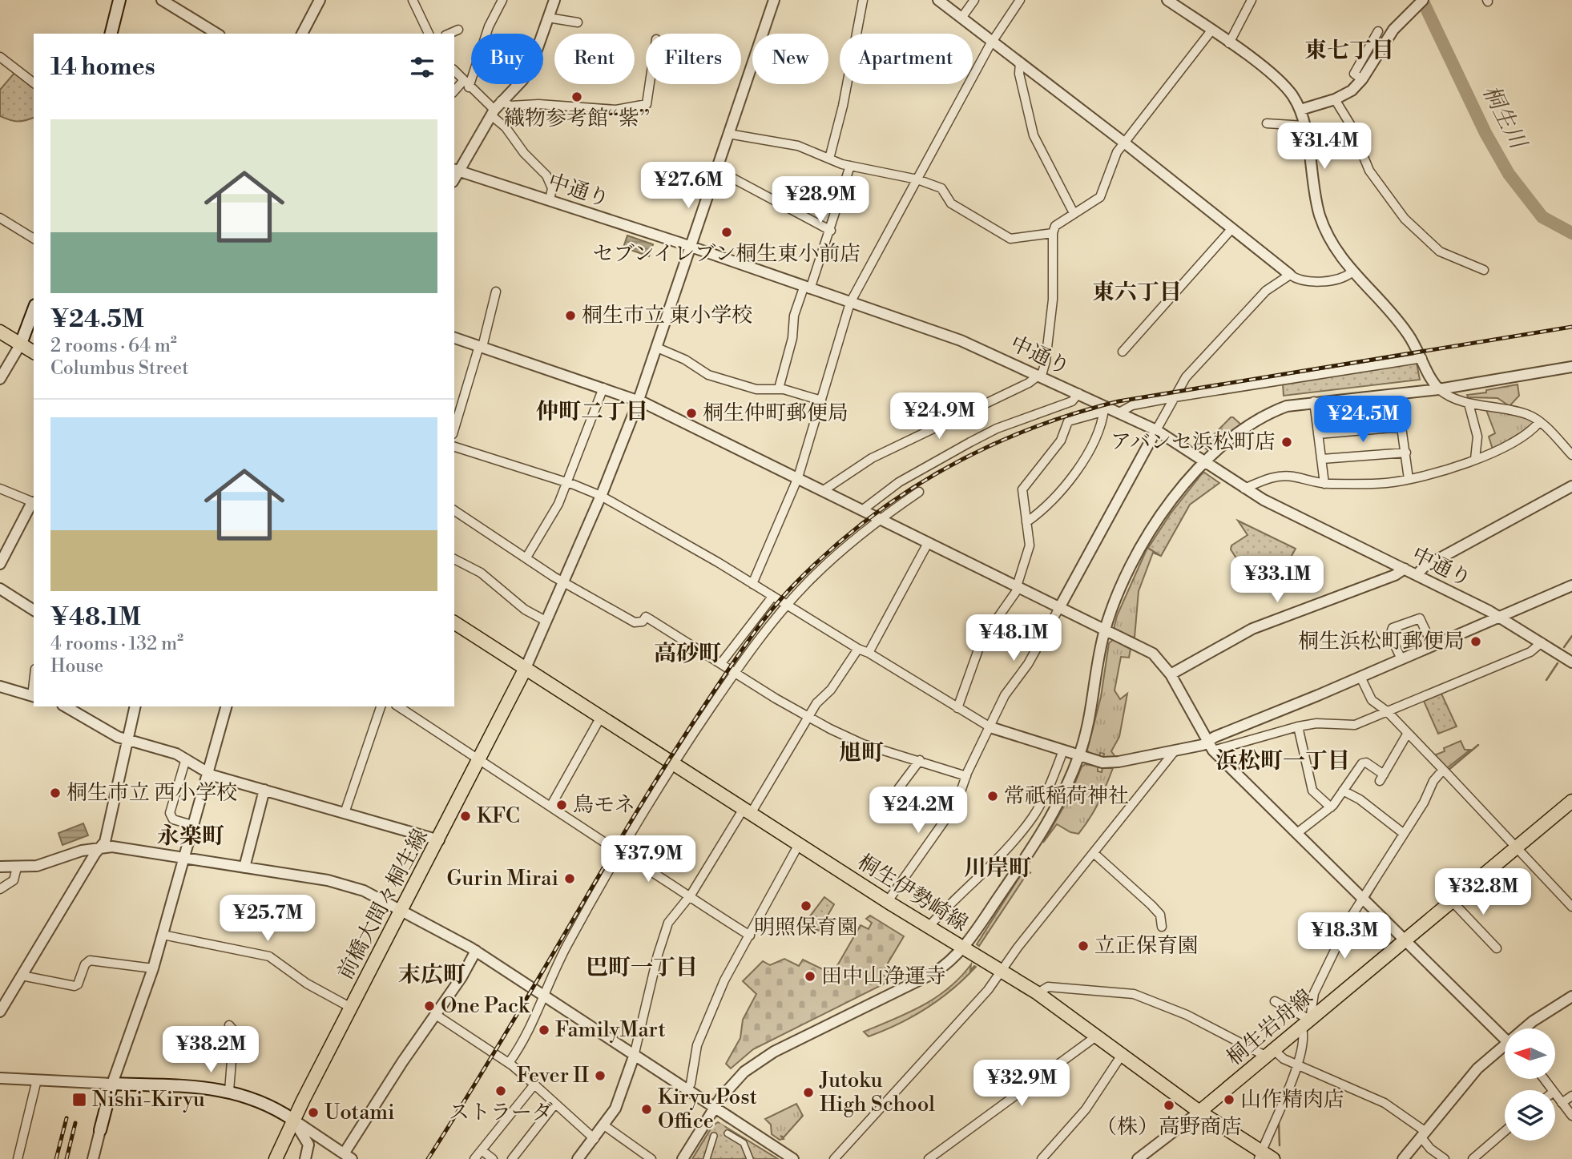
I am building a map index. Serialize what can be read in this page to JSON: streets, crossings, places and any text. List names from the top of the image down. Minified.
{"streets":{"main road":["桐生伊勢崎線","前橋大間々桐生線","桐生岩舟線"],"street":["中通り"]},"crossings":[["桐生伊勢崎線","前橋大間々桐生線"],["桐生伊勢崎線","桐生岩舟線"]],"districts":["東七丁目","東六丁目","仲町二丁目","高砂町","旭町","浜松町一丁目","永楽町","川岸町","巴町一丁目","末広町"],"water":["桐生川"],"places":{"other":["織物参考館“紫”","セブンイレブン桐生東小前店","桐生市立 東小学校","桐生仲町郵便局","アバンセ浜松町店","桐生浜松町郵便局","桐生市立 西小学校","常祇稲荷神社","鳥モネ","KFC","Gurin Mirai","明照保育園","立正保育園","田中山浄運寺","One Pack","FamilyMart","Fever II","ストラーダ","Jutoku High School","山作精肉店","（株）高野商店","Kiryu Post Office","Uotami"],"transit":["Nishi-Kiryu"]},"north":"left","page":{"chip":["Buy","Rent","Filters","New","Apartment"],"heading":"14 homes","list":[{"name":"¥24.5M","note":"2 rooms · 64 m² · Columbus Street"},{"name":"¥48.1M","note":"4 rooms · 132 m² · House"}],"price":["¥31.4M","¥27.6M","¥28.9M","¥24.9M","¥24.5M","¥33.1M","¥48.1M","¥24.2M","¥37.9M","¥32.8M","¥25.7M","¥18.3M","¥38.2M","¥32.9M"]}}
